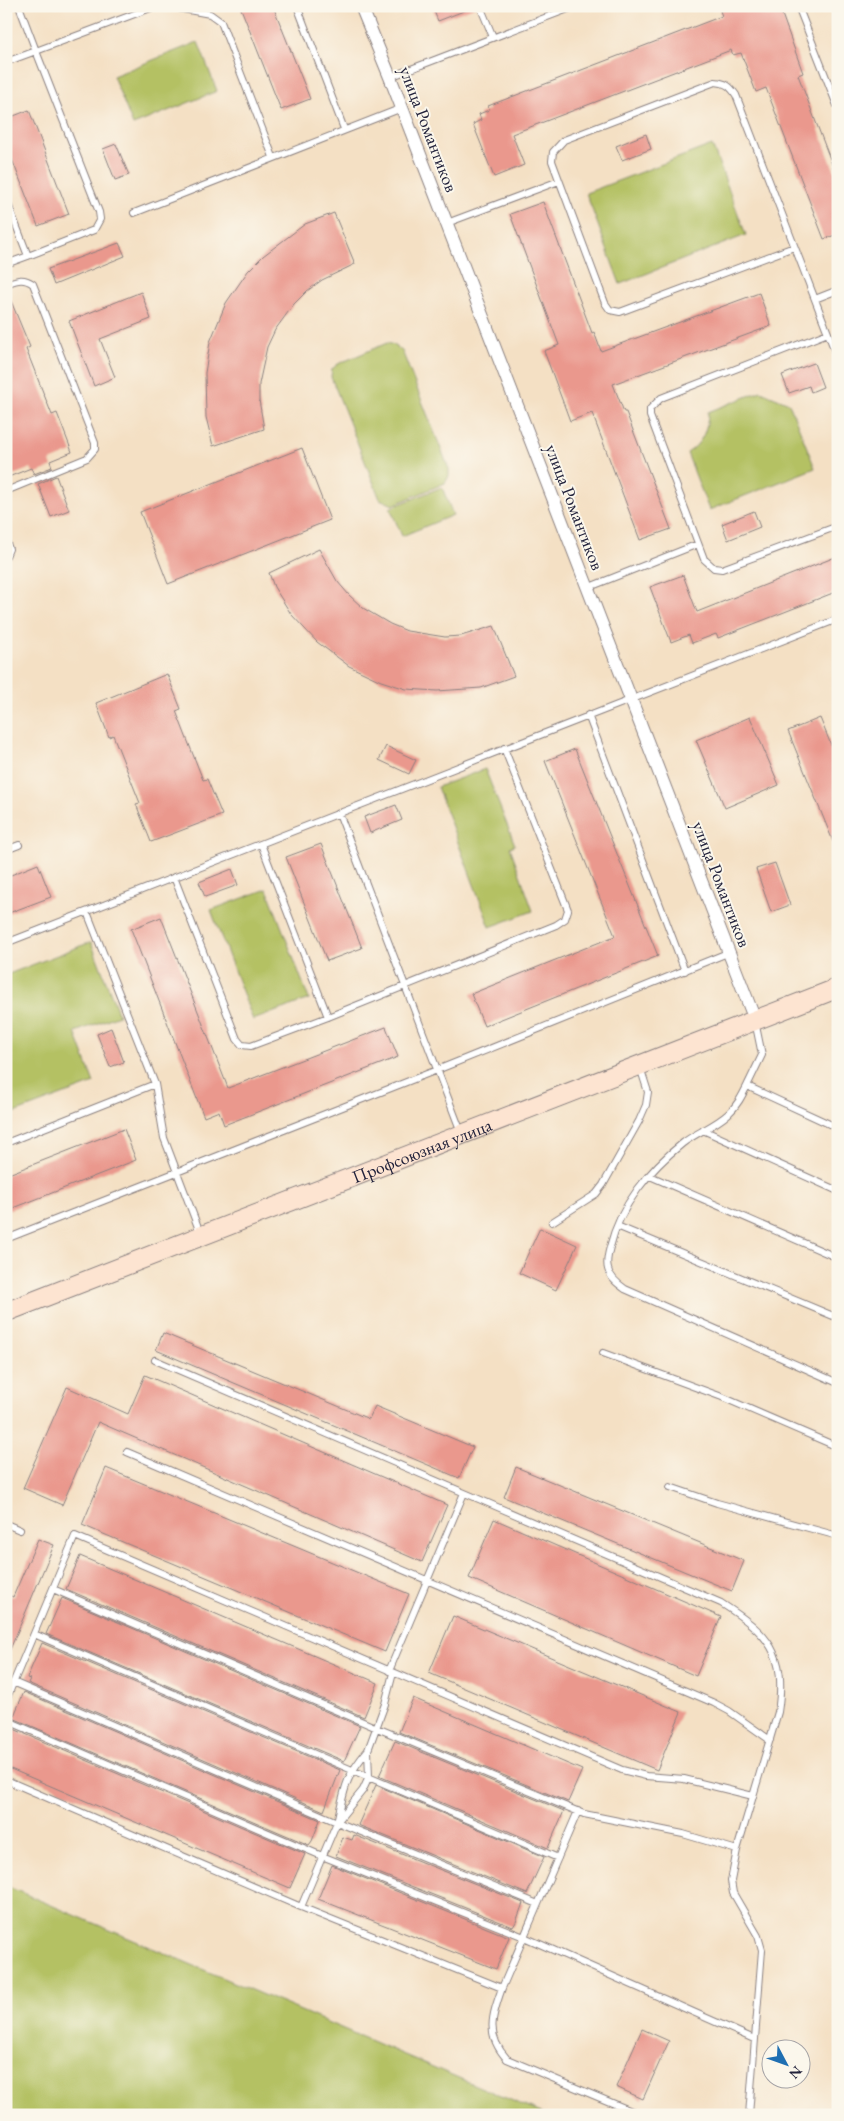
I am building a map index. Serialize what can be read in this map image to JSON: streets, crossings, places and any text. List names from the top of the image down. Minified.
{"streets":{"main road":["Профсоюзная улица"],"street":["улица Романтиков"]},"crossings":[["улица Романтиков","Профсоюзная улица"]],"north":"bottom right"}
